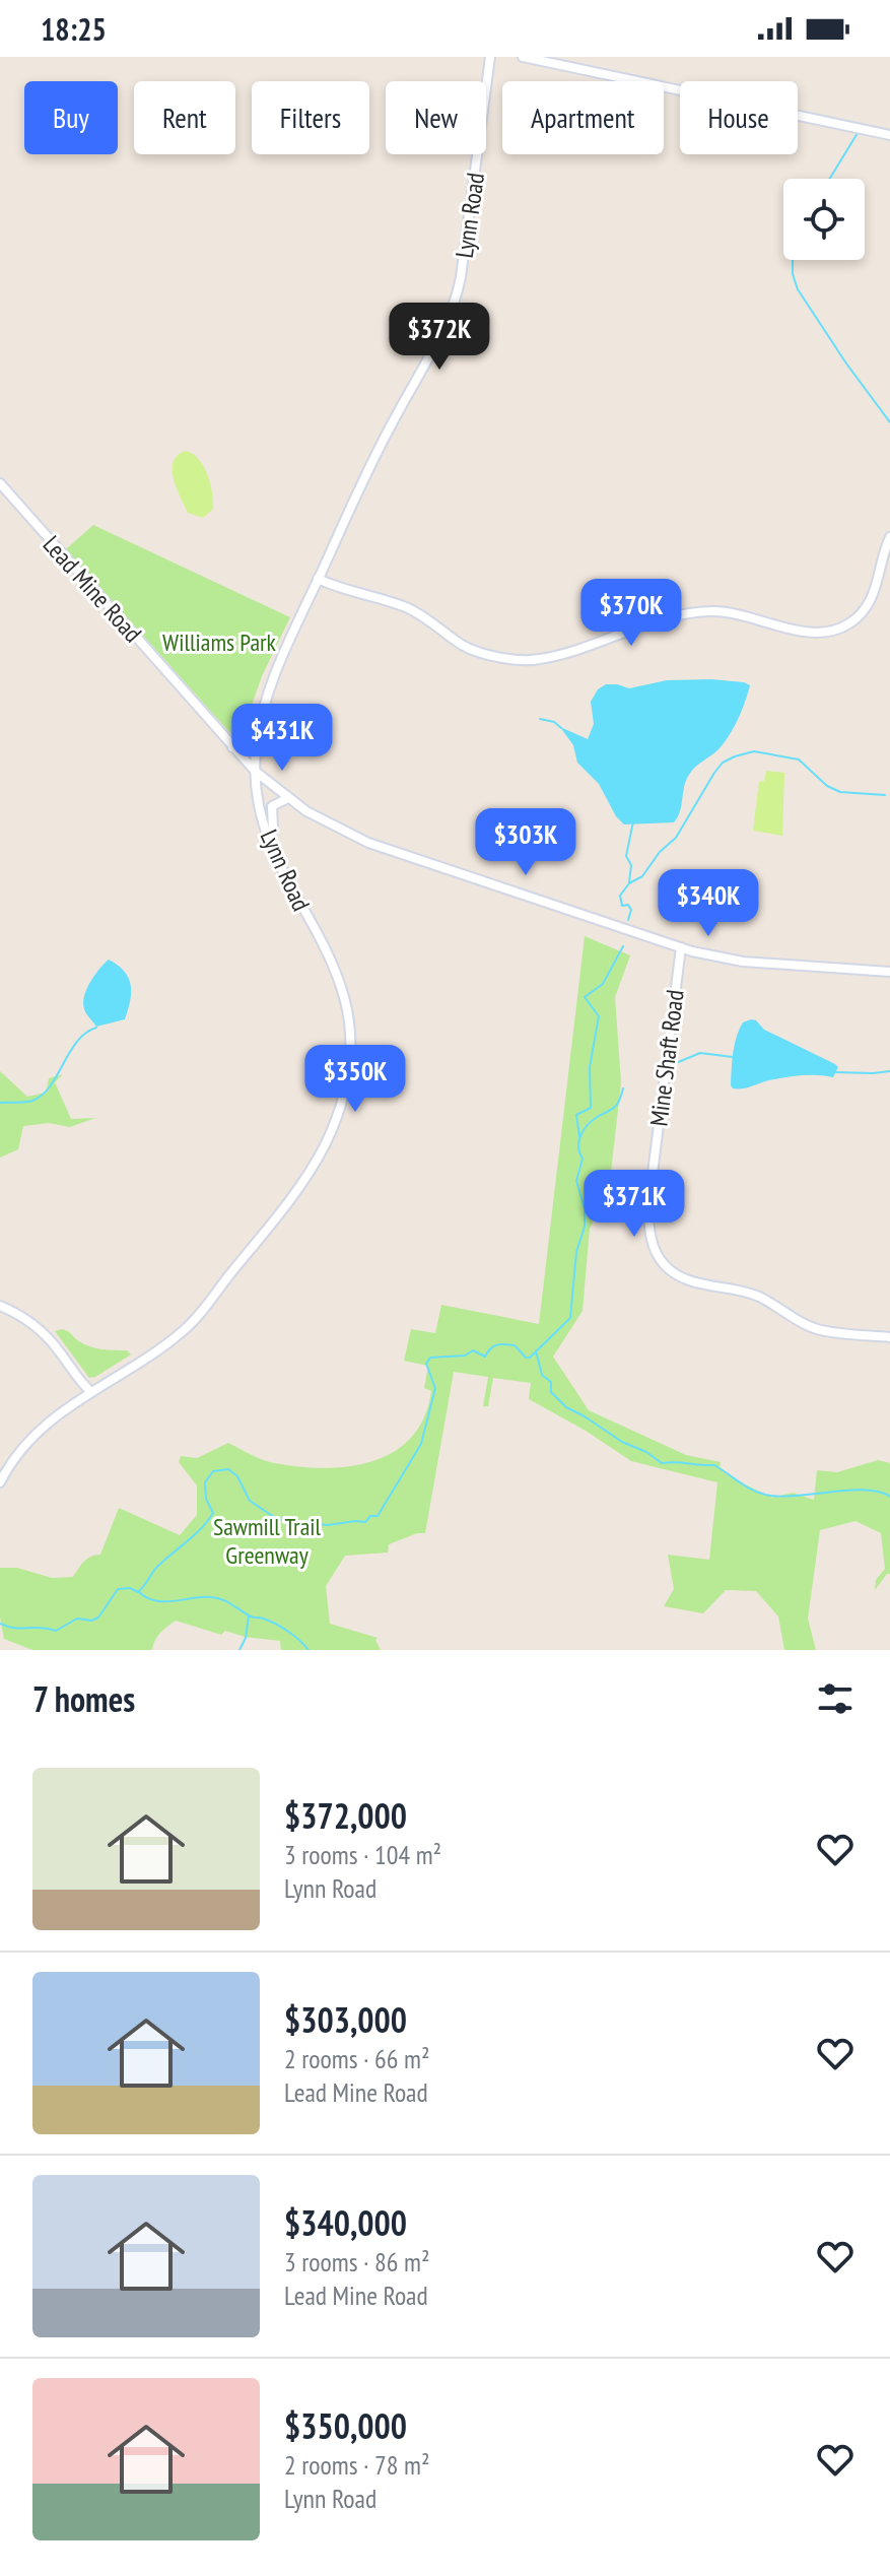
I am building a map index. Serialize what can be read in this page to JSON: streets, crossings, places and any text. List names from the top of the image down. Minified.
{"streets":{"main road":["Lynn Road","Lead Mine Road","Mine Shaft Road"]},"crossings":[["Lynn Road","Lead Mine Road"],["Lead Mine Road","Mine Shaft Road"]],"parks":["Williams Park","Sawmill Trail Greenway"],"page":{"status":"18:25","chip":["Buy","Rent","Filters","New","Apartment","House"],"price":["$372K","$370K","$431K","$303K","$340K","$350K","$371K"],"heading":"7 homes","list":[{"name":"$372,000","note":"3 rooms · 104 m² · Lynn Road"},{"name":"$303,000","note":"2 rooms · 66 m² · Lead Mine Road"},{"name":"$340,000","note":"3 rooms · 86 m² · Lead Mine Road"},{"name":"$350,000","note":"2 rooms · 78 m² · Lynn Road"}]}}
